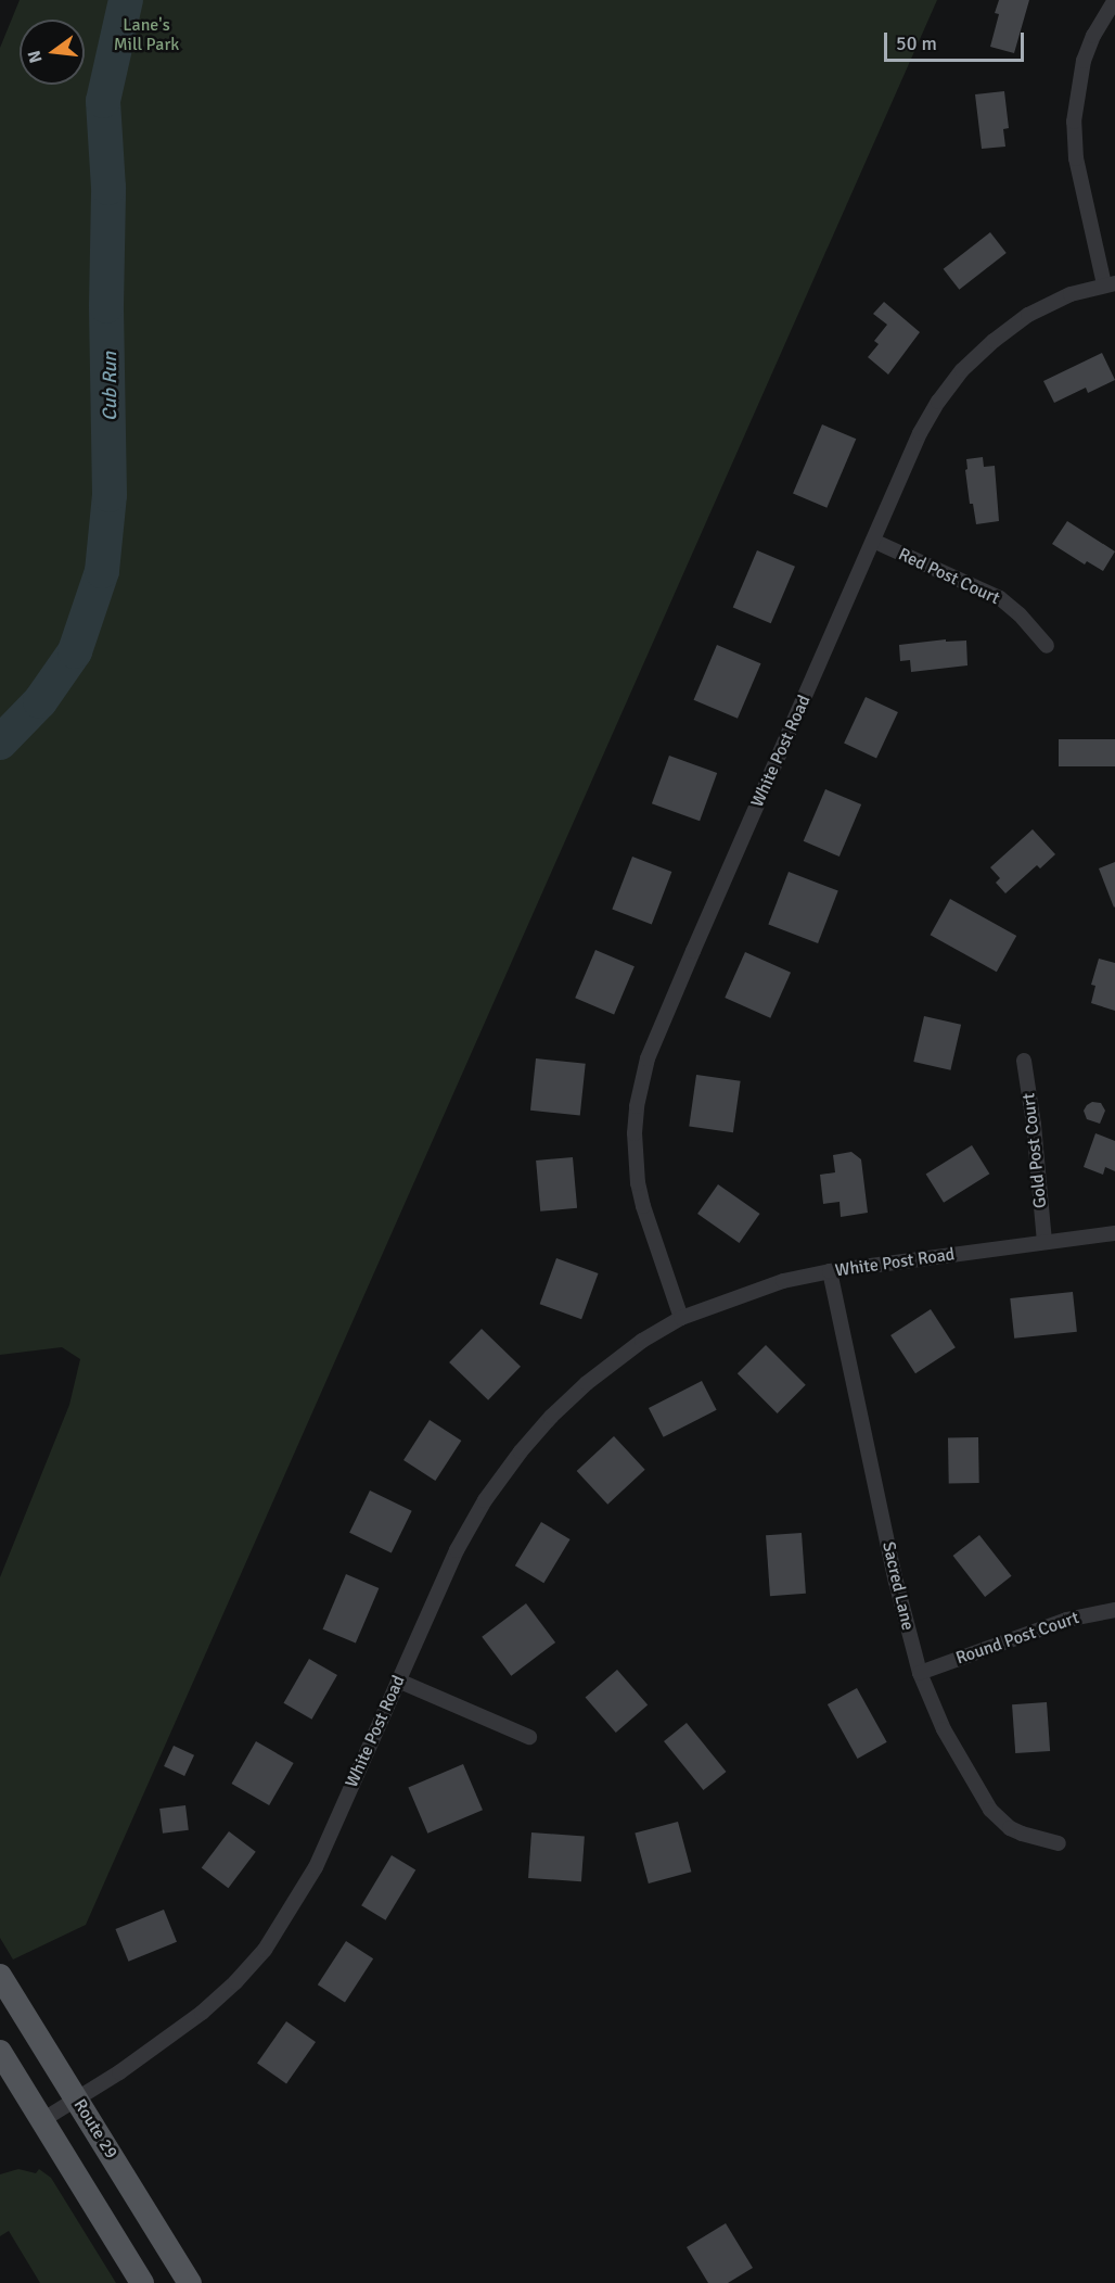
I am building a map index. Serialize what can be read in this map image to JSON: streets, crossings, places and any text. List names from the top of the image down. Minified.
{"streets":{"main road":["Route 29"],"street":["Red Post Court","White Post Road","Gold Post Court","Sacred Lane","Round Post Court"]},"crossings":[["Red Post Court","White Post Road"],["White Post Road","Gold Post Court"],["White Post Road","Sacred Lane"],["White Post Road","Route 29"],["Sacred Lane","Round Post Court"]],"water":["Cub Run"],"parks":["Lane's Mill Park"],"scale_bar":"50 m","north":"left"}
